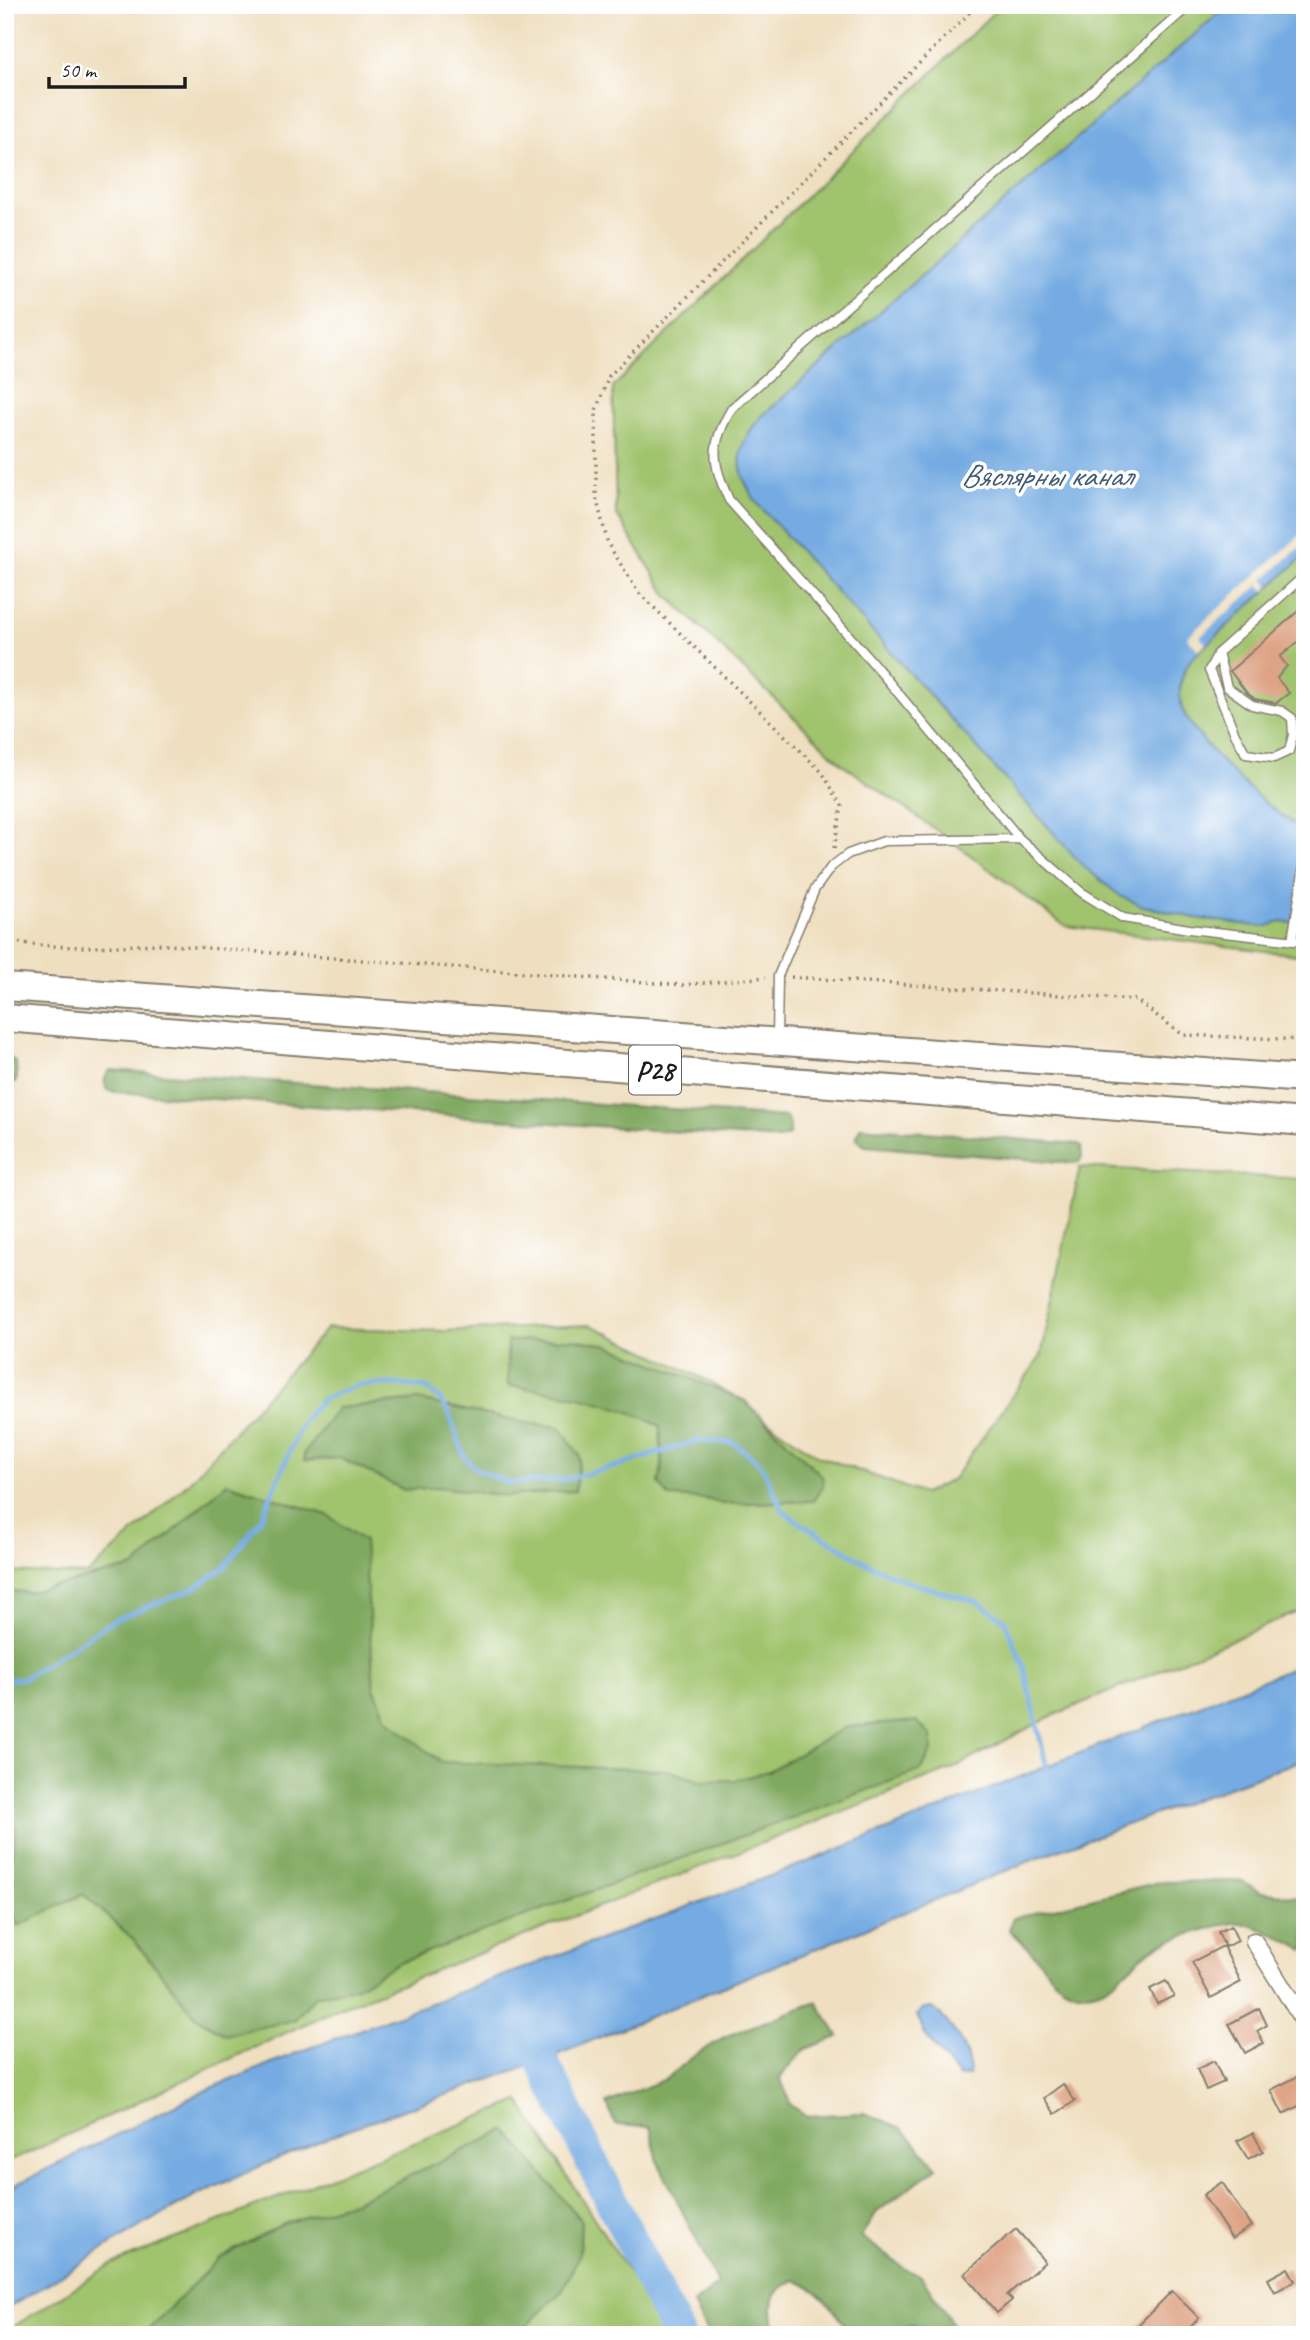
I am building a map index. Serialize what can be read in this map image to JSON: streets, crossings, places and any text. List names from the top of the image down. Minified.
{"streets":{"highway":["Р28"]},"water":["Вяслярны канал"],"scale_bar":"50 m"}
